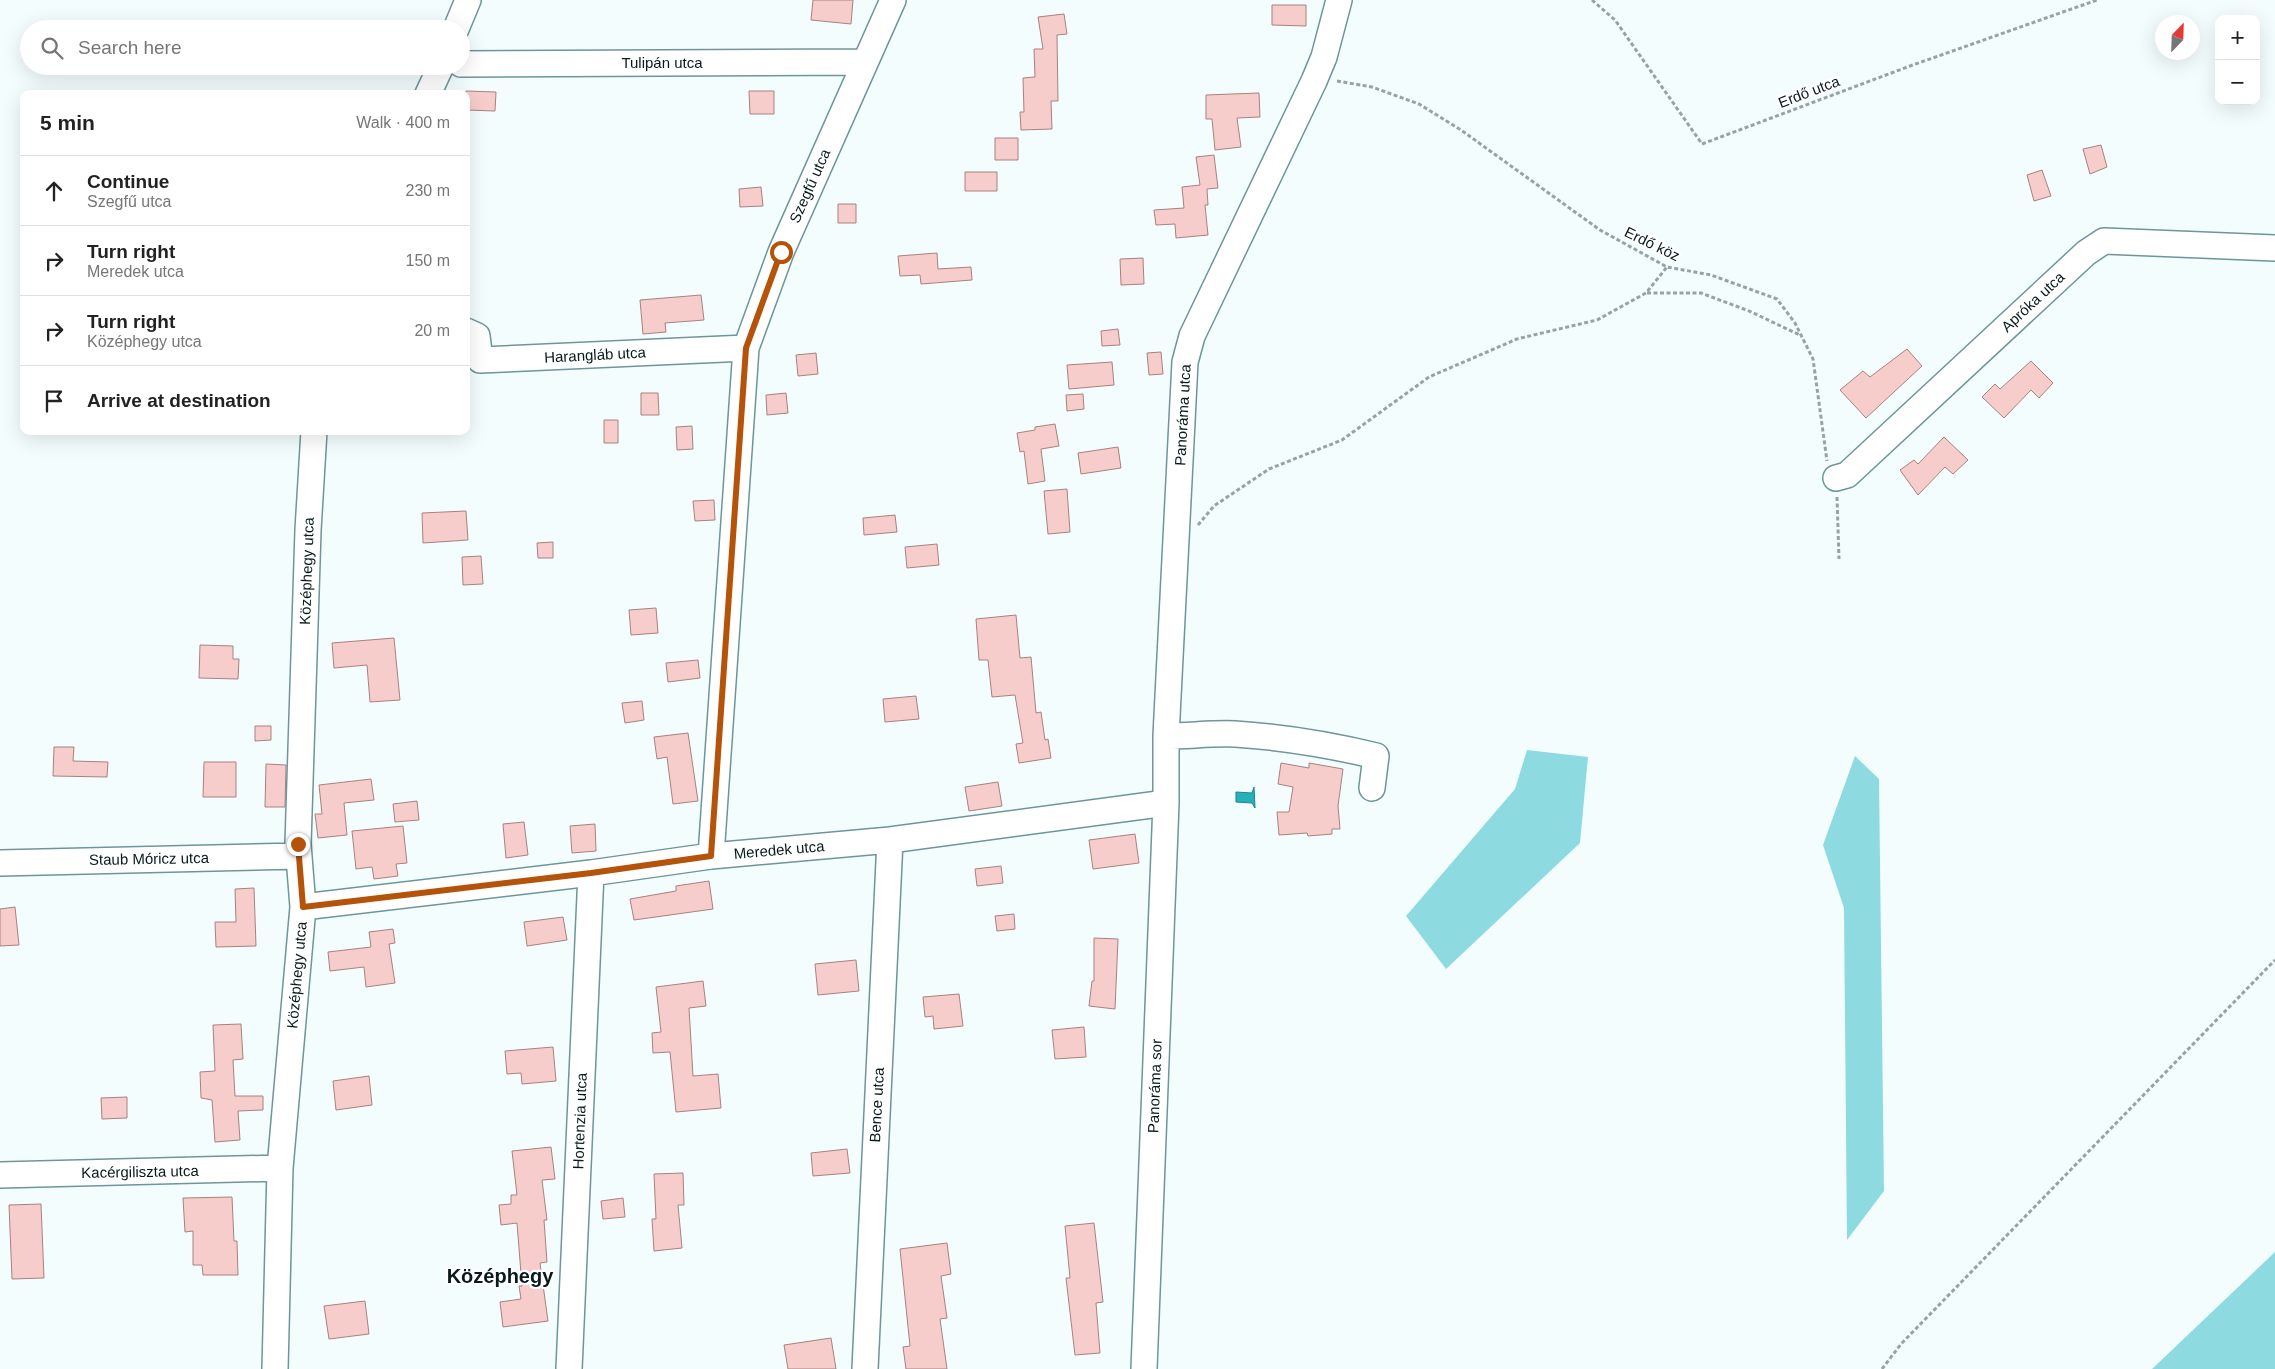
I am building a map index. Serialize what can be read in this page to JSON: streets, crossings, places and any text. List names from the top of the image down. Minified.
{"streets":{"street":["Tulipán utca","Szegfű utca","Apróka utca","Harangláb utca","Panoráma utca","Középhegy utca","Meredek utca","Staub Móricz utca","Panoráma sor","Bence utca","Hortenzia utca","Kacérgiliszta utca"],"path":["Erdő utca","Erdő köz"]},"crossings":[["Tulipán utca","Szegfű utca"],["Szegfű utca","Harangláb utca"],["Szegfű utca","Meredek utca"],["Erdő köz","Apróka utca"],["Erdő köz","Panoráma utca"],["Panoráma utca","Meredek utca"],["Panoráma utca","Panoráma sor"],["Középhegy utca","Meredek utca"],["Középhegy utca","Staub Móricz utca"],["Középhegy utca","Kacérgiliszta utca"],["Meredek utca","Panoráma sor"],["Meredek utca","Bence utca"],["Meredek utca","Hortenzia utca"]],"districts":["Középhegy"],"north":"top right","page":{"map_buttons":["+","−"],"search":"Search here","heading":["5 min","Walk · 400 m"],"list":[["Continue","Szegfű utca","230 m"],["Turn right","Meredek utca","150 m"],["Turn right","Középhegy utca","20 m"],"Arrive at destination"]}}
